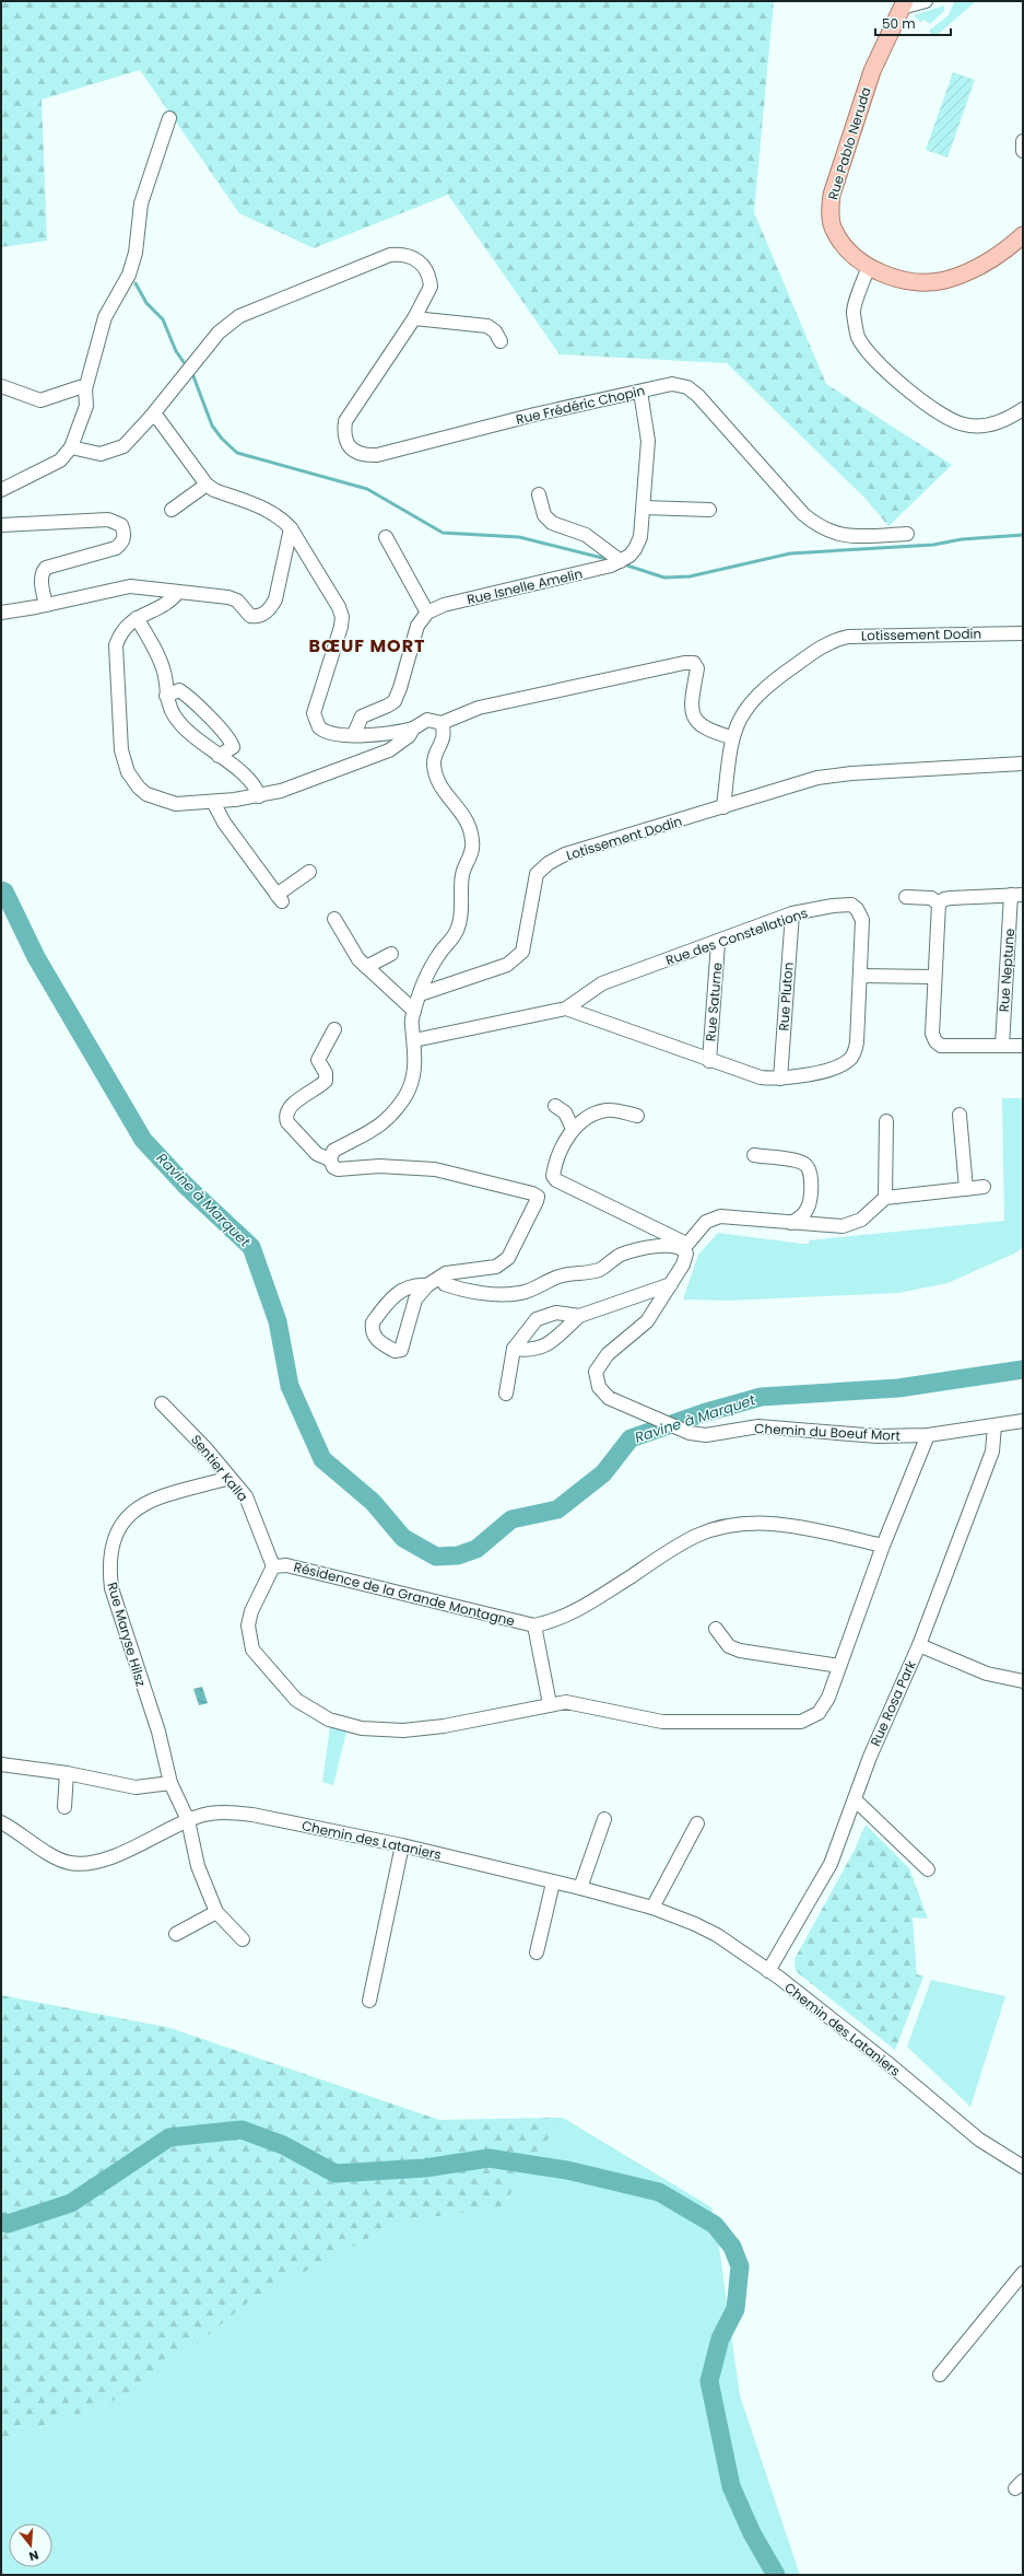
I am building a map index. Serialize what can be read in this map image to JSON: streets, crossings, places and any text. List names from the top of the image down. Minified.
{"streets":{"main road":["Rue Pablo Neruda"],"street":["Rue Frédéric Chopin","Rue Isnelle Amelin","Lotissement Dodin","Rue des Constellations","Rue Neptune","Rue Pluton","Rue Saturne","Chemin du Boeuf Mort","Sentier Kalla","Résidence de la Grande Montagne","Rue Maryse Hilsz","Rue Rosa Park","Chemin des Lataniers"]},"crossings":[["Rue Frédéric Chopin","Rue Isnelle Amelin"],["Rue des Constellations","Rue Pluton"],["Rue des Constellations","Rue Saturne"],["Chemin du Boeuf Mort","Rue Rosa Park"],["Sentier Kalla","Résidence de la Grande Montagne"],["Sentier Kalla","Rue Maryse Hilsz"],["Rue Maryse Hilsz","Chemin des Lataniers"],["Rue Rosa Park","Chemin des Lataniers"]],"districts":["BŒUF MORT"],"water":["Ravine à Marquet"],"scale_bar":"50 m","north":"bottom"}
